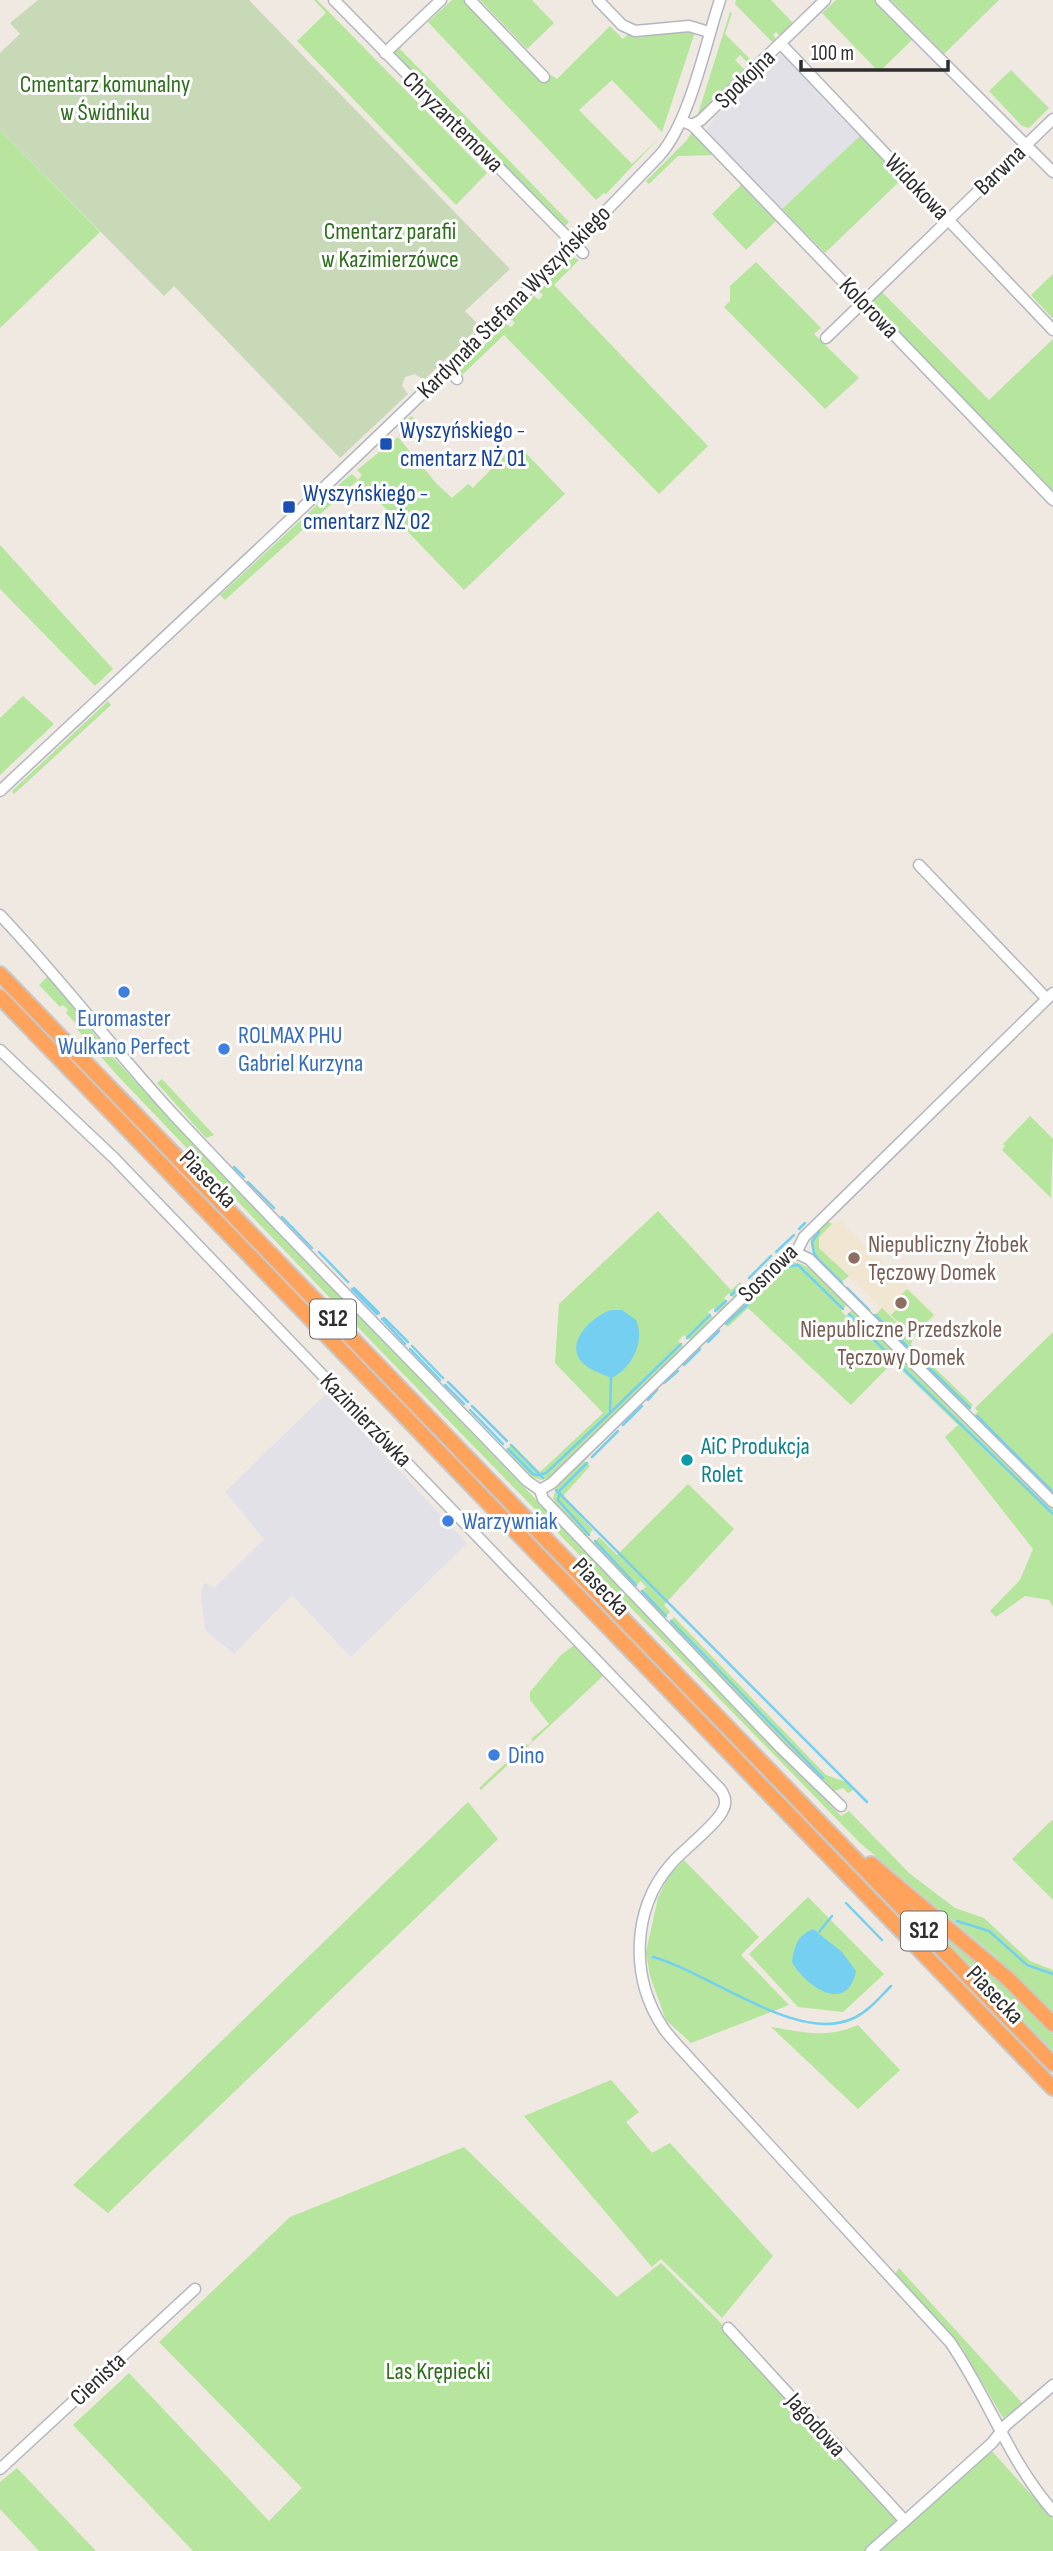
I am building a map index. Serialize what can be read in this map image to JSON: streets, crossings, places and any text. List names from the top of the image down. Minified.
{"streets":{"highway":["Piasecka","S12"],"street":["Spokojna","Chryzantemowa","Barwna","Widokowa","Kardynała Stefana Wyszyńskiego","Kolorowa","Sosnowa","Kazimierzówka","Cienista","Jagodowa"]},"crossings":[["Spokojna","Widokowa"],["Spokojna","Kolorowa"],["Chryzantemowa","Kardynała Stefana Wyszyńskiego"],["Barwna","Widokowa"],["Barwna","Kolorowa"],["Kardynała Stefana Wyszyńskiego","Kolorowa"]],"parks":["Cmentarz komunalny w Świdniku","Cmentarz parafii w Kazimierzówce","Las Krępiecki"],"places":{"transit":["Wyszyńskiego - cmentarz NŻ 01","Wyszyńskiego - cmentarz NŻ 02"],"other":["Euromaster Wulkano Perfect","ROLMAX PHU Gabriel Kurzyna","Niepubliczny Żłobek Tęczowy Domek","Niepubliczne Przedszkole Tęczowy Domek","AiC Produkcja Rolet","Warzywniak","Dino"]},"scale_bar":"100 m"}
